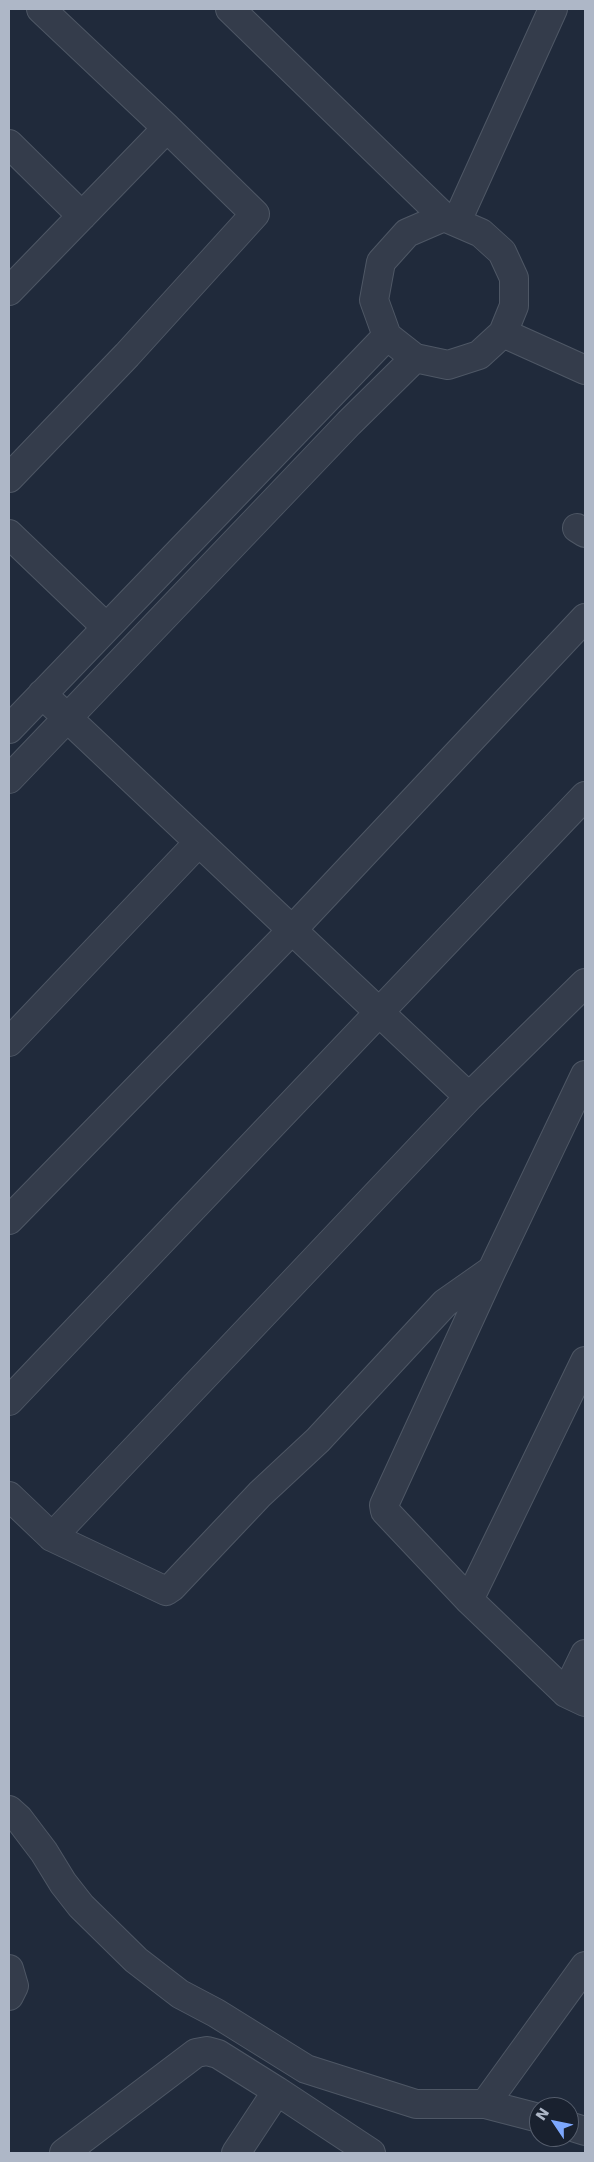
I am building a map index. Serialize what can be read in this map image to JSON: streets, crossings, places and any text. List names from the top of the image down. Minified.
{"north":"top left"}
